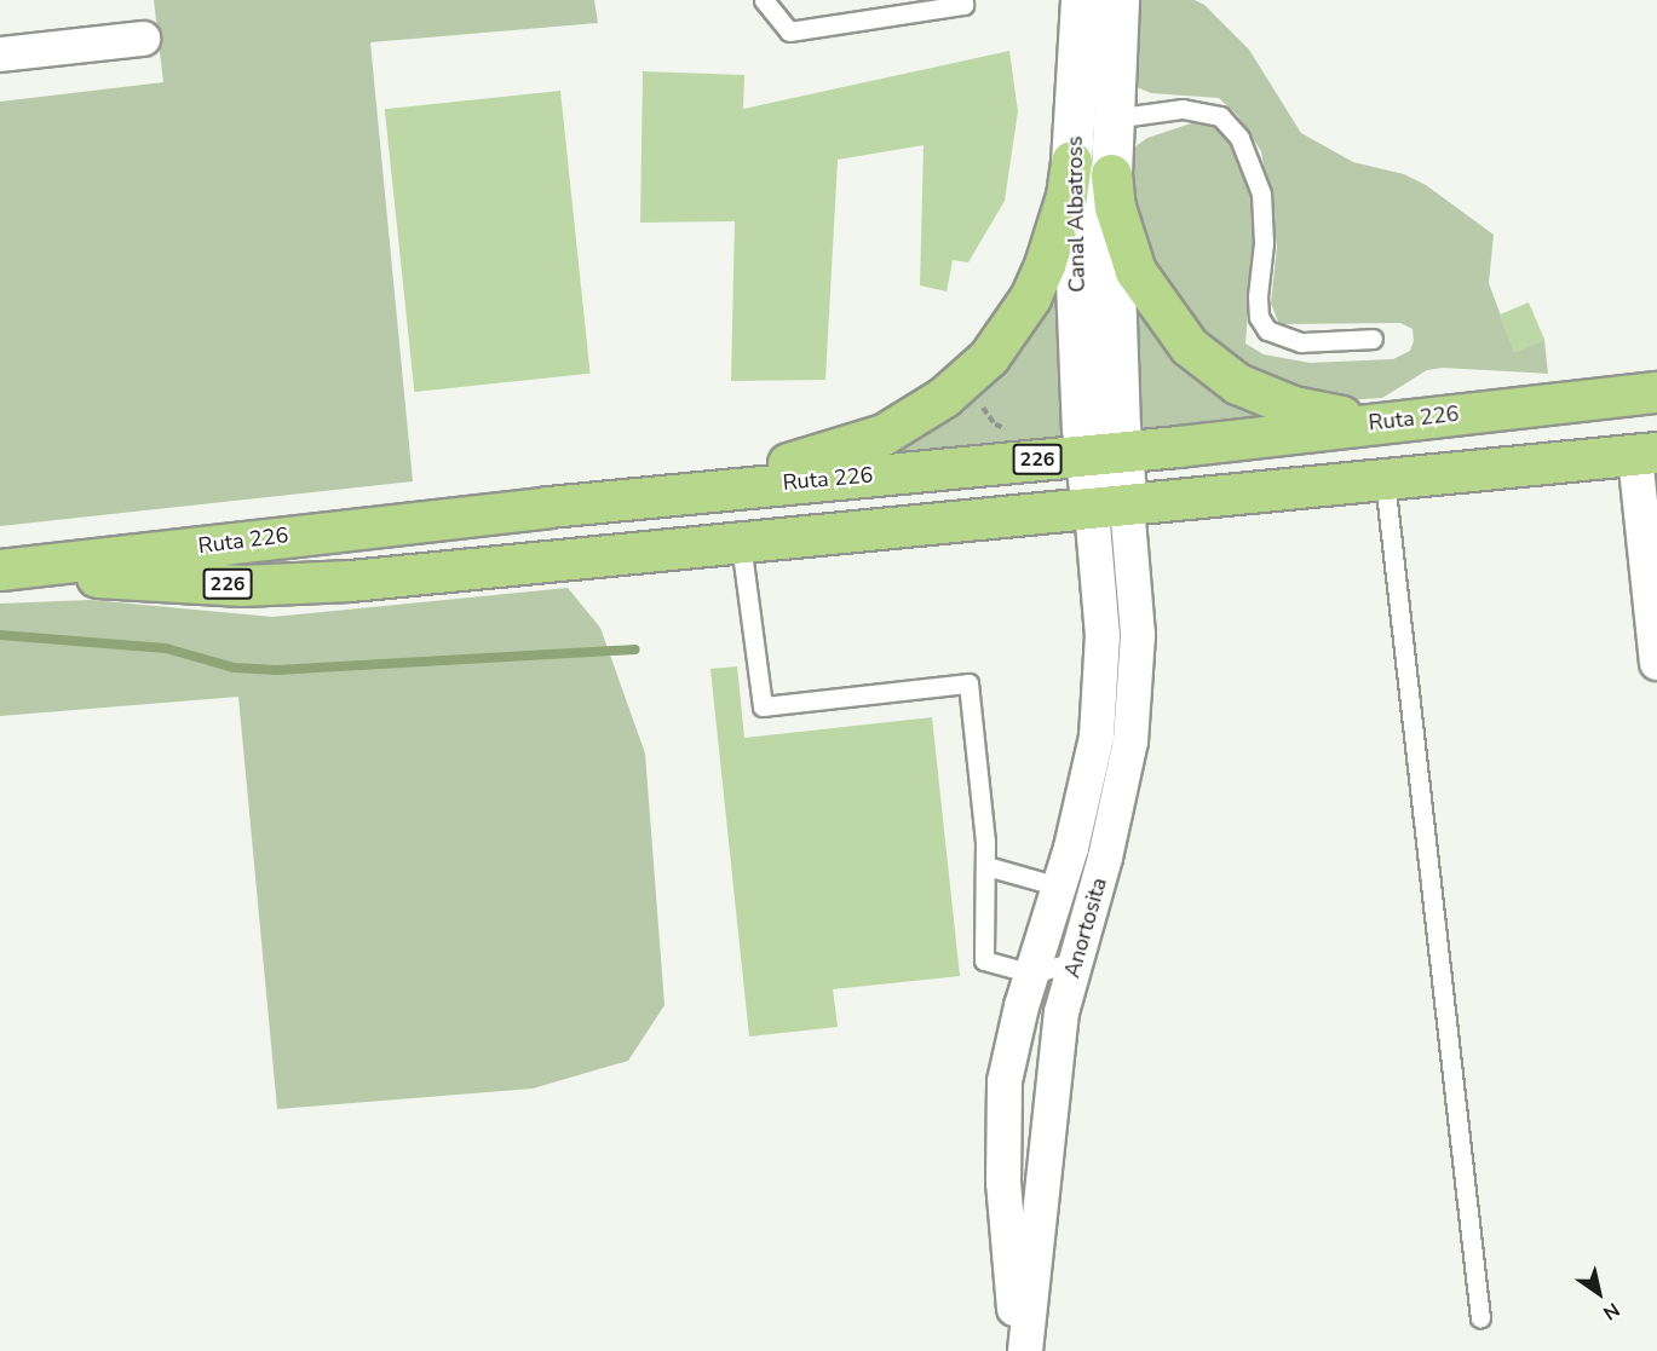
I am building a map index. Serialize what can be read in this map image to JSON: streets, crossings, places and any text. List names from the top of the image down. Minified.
{"streets":{"main road":["Ruta 226","226"],"street":["Canal Albatross","Anortosita"]},"crossings":[["Canal Albatross","Ruta 226"],["Ruta 226","Anortosita"]],"north":"bottom right"}
